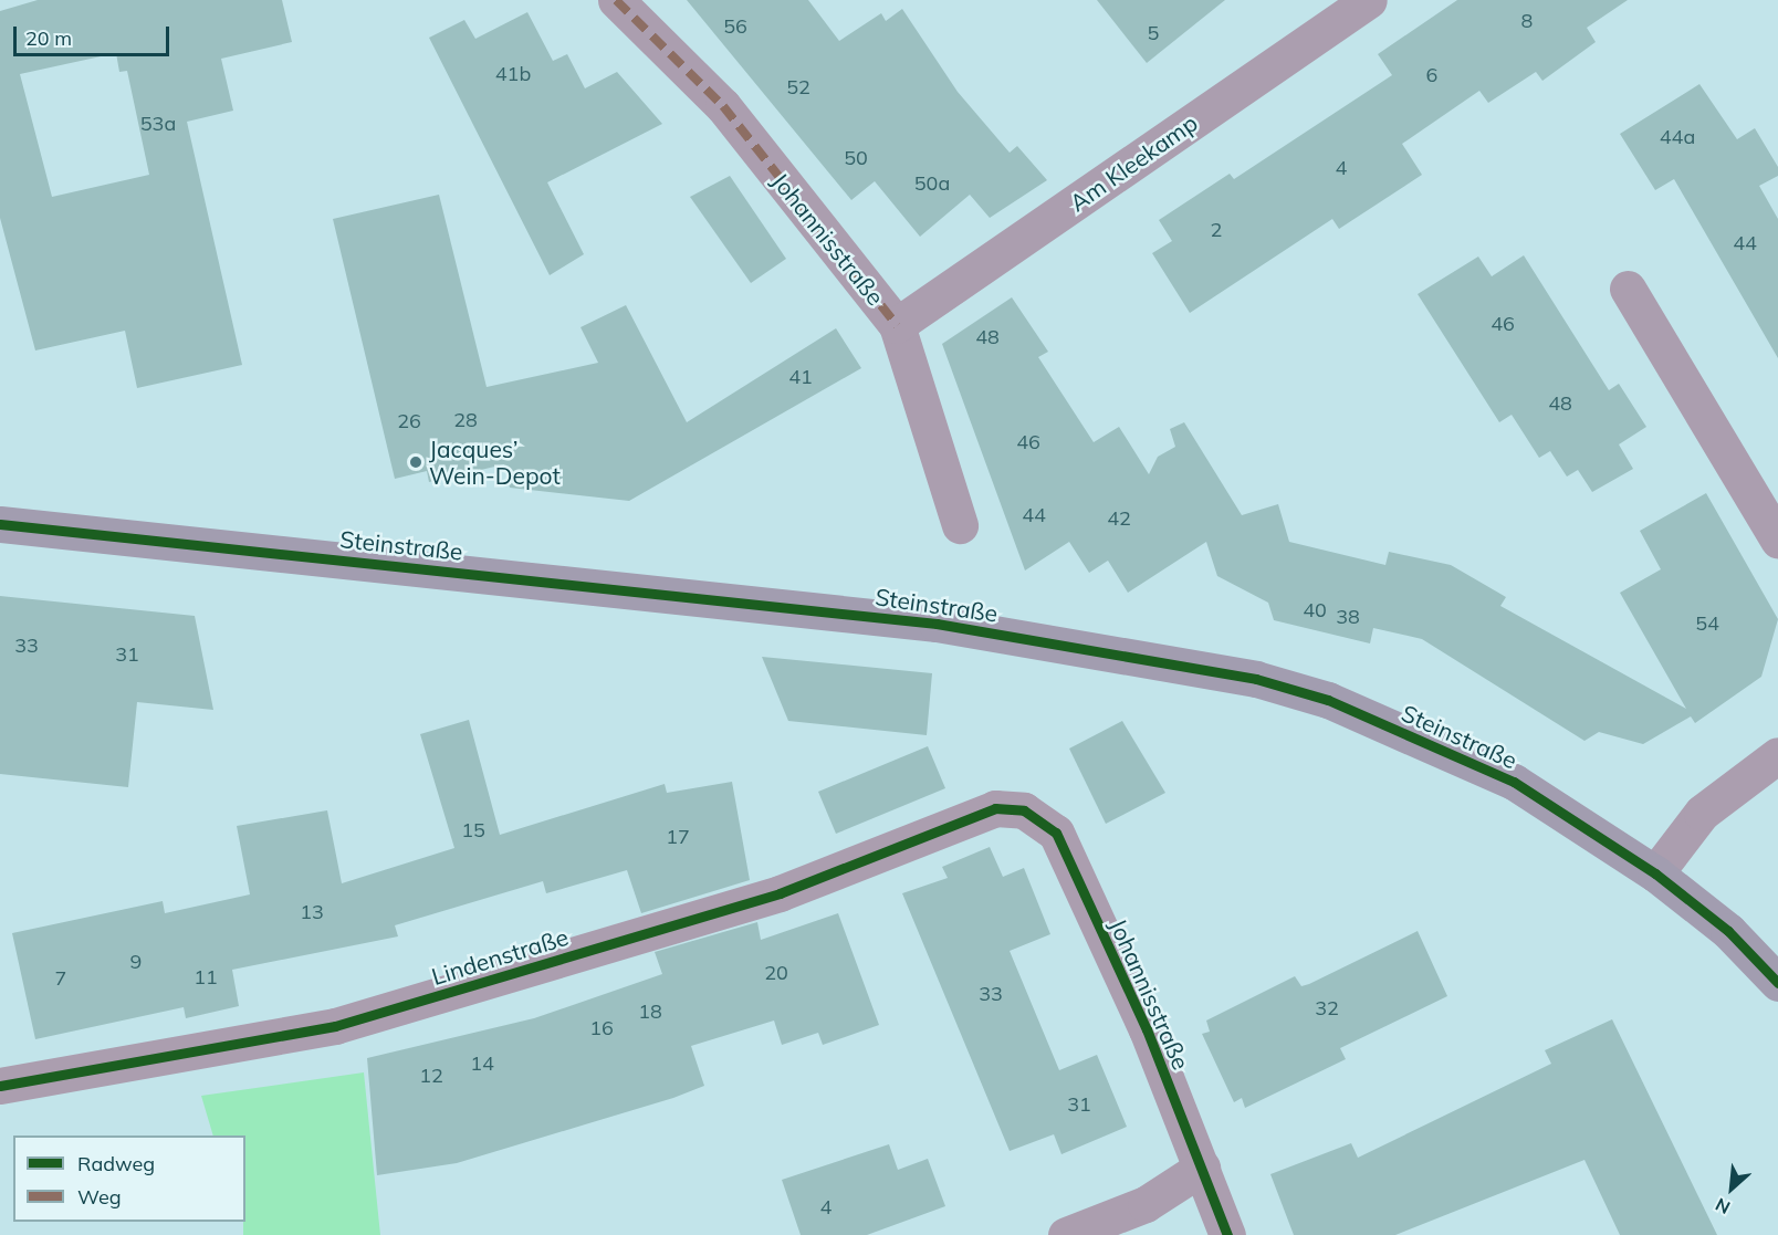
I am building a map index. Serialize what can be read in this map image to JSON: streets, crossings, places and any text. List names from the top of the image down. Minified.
{"streets":{"main road":["Steinstraße"],"street":["Am Kleekamp","Johannisstraße","Lindenstraße"]},"crossings":[["Am Kleekamp","Johannisstraße"],["Johannisstraße","Lindenstraße"]],"places":["Jacques’ Wein-Depot"],"house_numbers":["8","56","5","41b","6","52","53a","44a","50","4","50a","2","44","46","48","41","48","28","26","46","44","42","40","38","54","33","31","15","17","13","9","20","11","7","33","32","18","16","14","12","31","4"],"legend":["Radweg","Weg"],"scale_bar":"20 m","north":"bottom left"}
